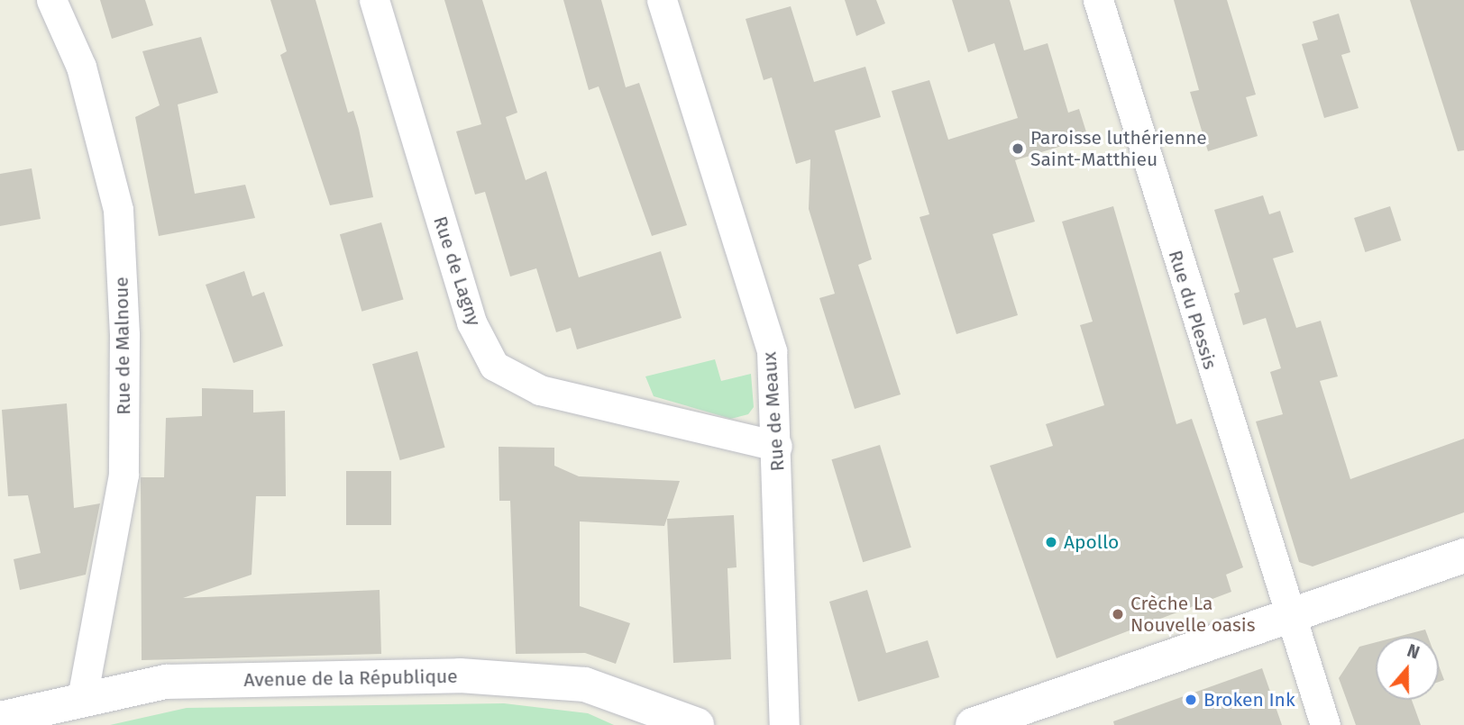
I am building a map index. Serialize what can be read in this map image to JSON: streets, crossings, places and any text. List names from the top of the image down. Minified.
{"streets":{"street":["Rue de Lagny","Rue du Plessis","Rue de Malnoue","Rue de Meaux","Avenue de la République"]},"crossings":[["Rue de Lagny","Rue de Meaux"],["Rue de Malnoue","Avenue de la République"]],"places":["Paroisse luthérienne Saint-Matthieu","Apollo","Crèche La Nouvelle oasis","Broken Ink"],"north":"top"}
